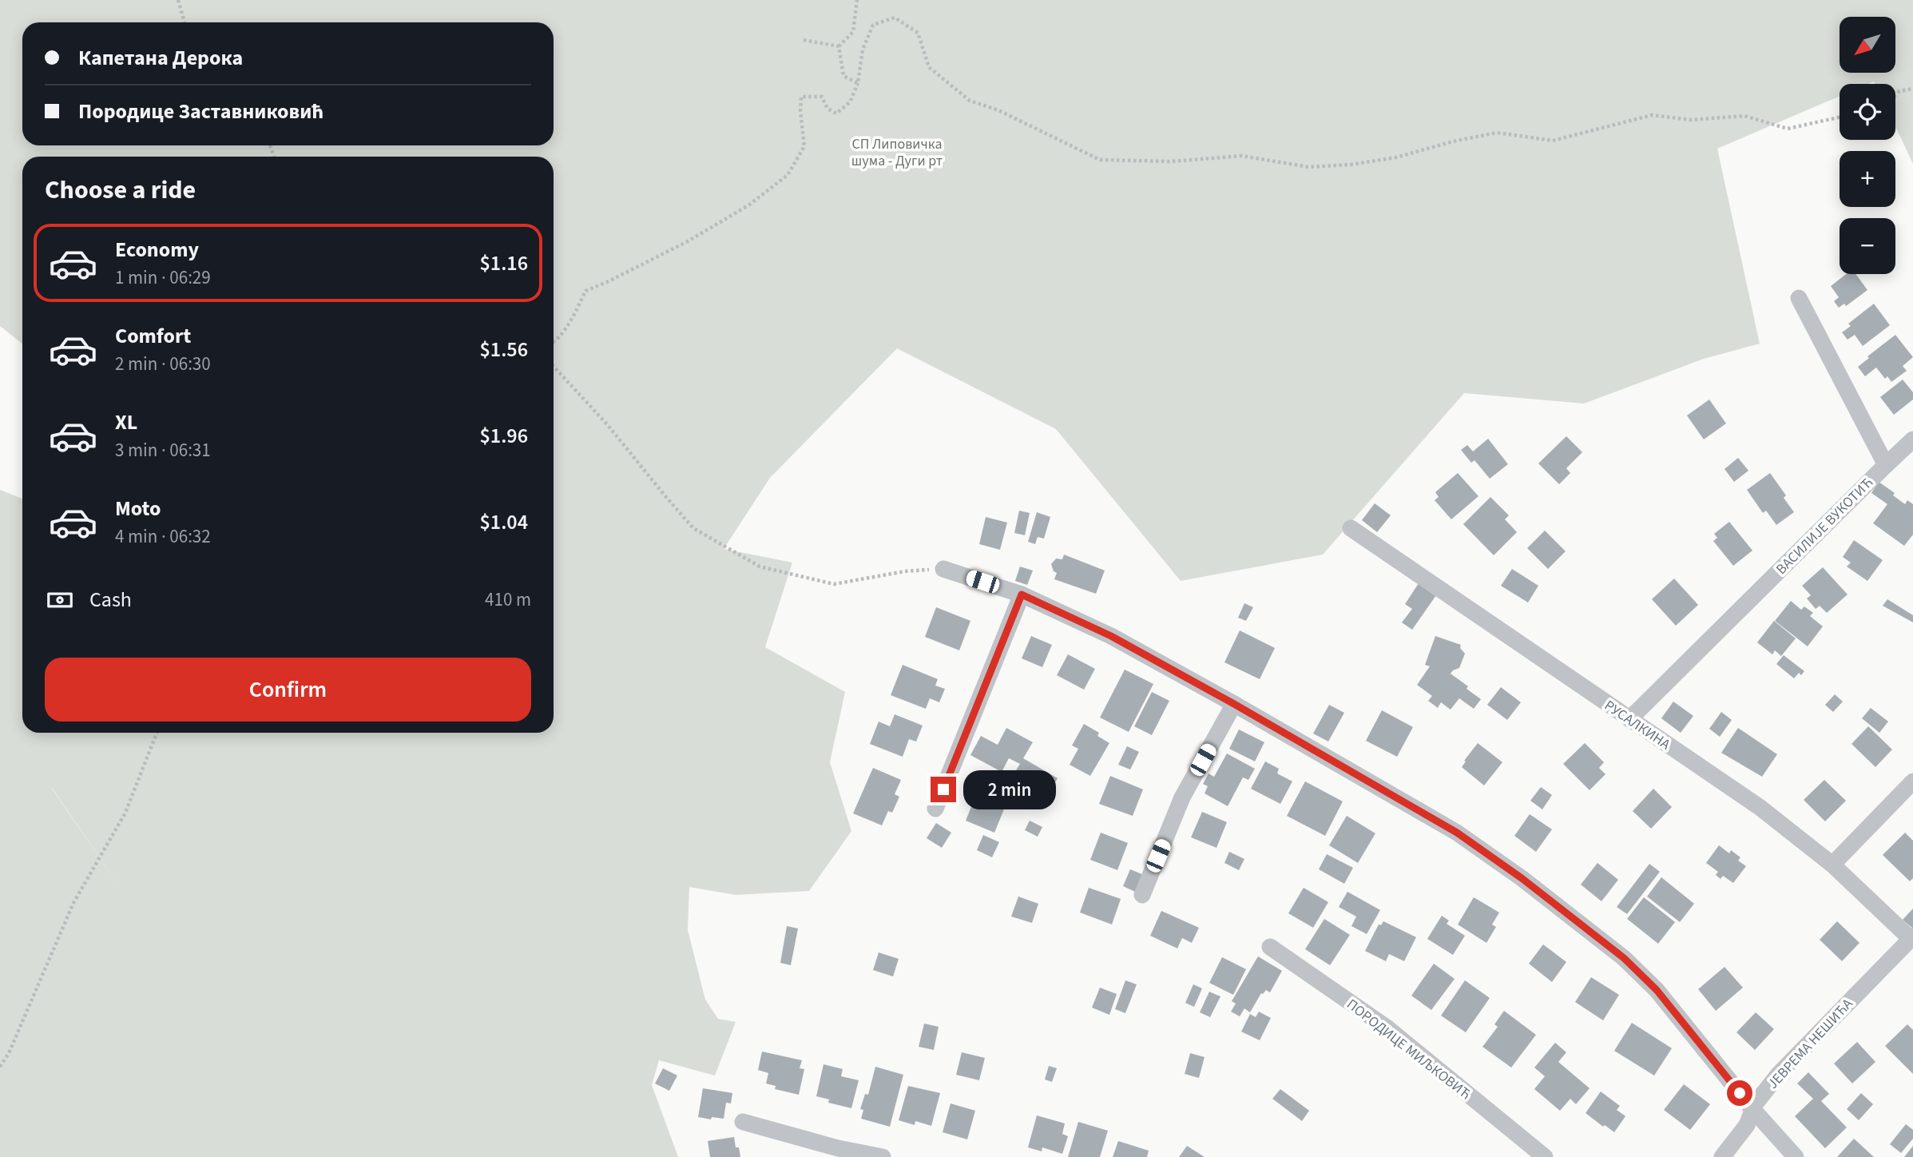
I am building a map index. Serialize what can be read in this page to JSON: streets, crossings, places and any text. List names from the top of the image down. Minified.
{"streets":{"street":["ВАСИЛИЈЕ ВУКОТИЋ","РУСАЛКИНА","ЈЕВРЕМА НЕШИЋА","ПОРОДИЦЕ МИЉКОВИЋ"]},"crossings":[["ВАСИЛИЈЕ ВУКОТИЋ","РУСАЛКИНА"],["РУСАЛКИНА","ЈЕВРЕМА НЕШИЋА"]],"parks":["СП Липовичка шума - Дуги рт"],"north":"bottom left","page":{"map_buttons":["+","−"],"banner":["Капетана Дерока","Породице Заставниковић"],"heading":"Choose a ride","list":[{"name":"Economy","note":"1 min · 06:29","value":"$1.16"},{"name":"Comfort","note":"2 min · 06:30","value":"$1.56"},{"name":"XL","note":"3 min · 06:31","value":"$1.96"},{"name":"Moto","note":"4 min · 06:32","value":"$1.04"}],"pay":["Cash","410 m"],"buttons":"Confirm","bubble":"2 min"}}
